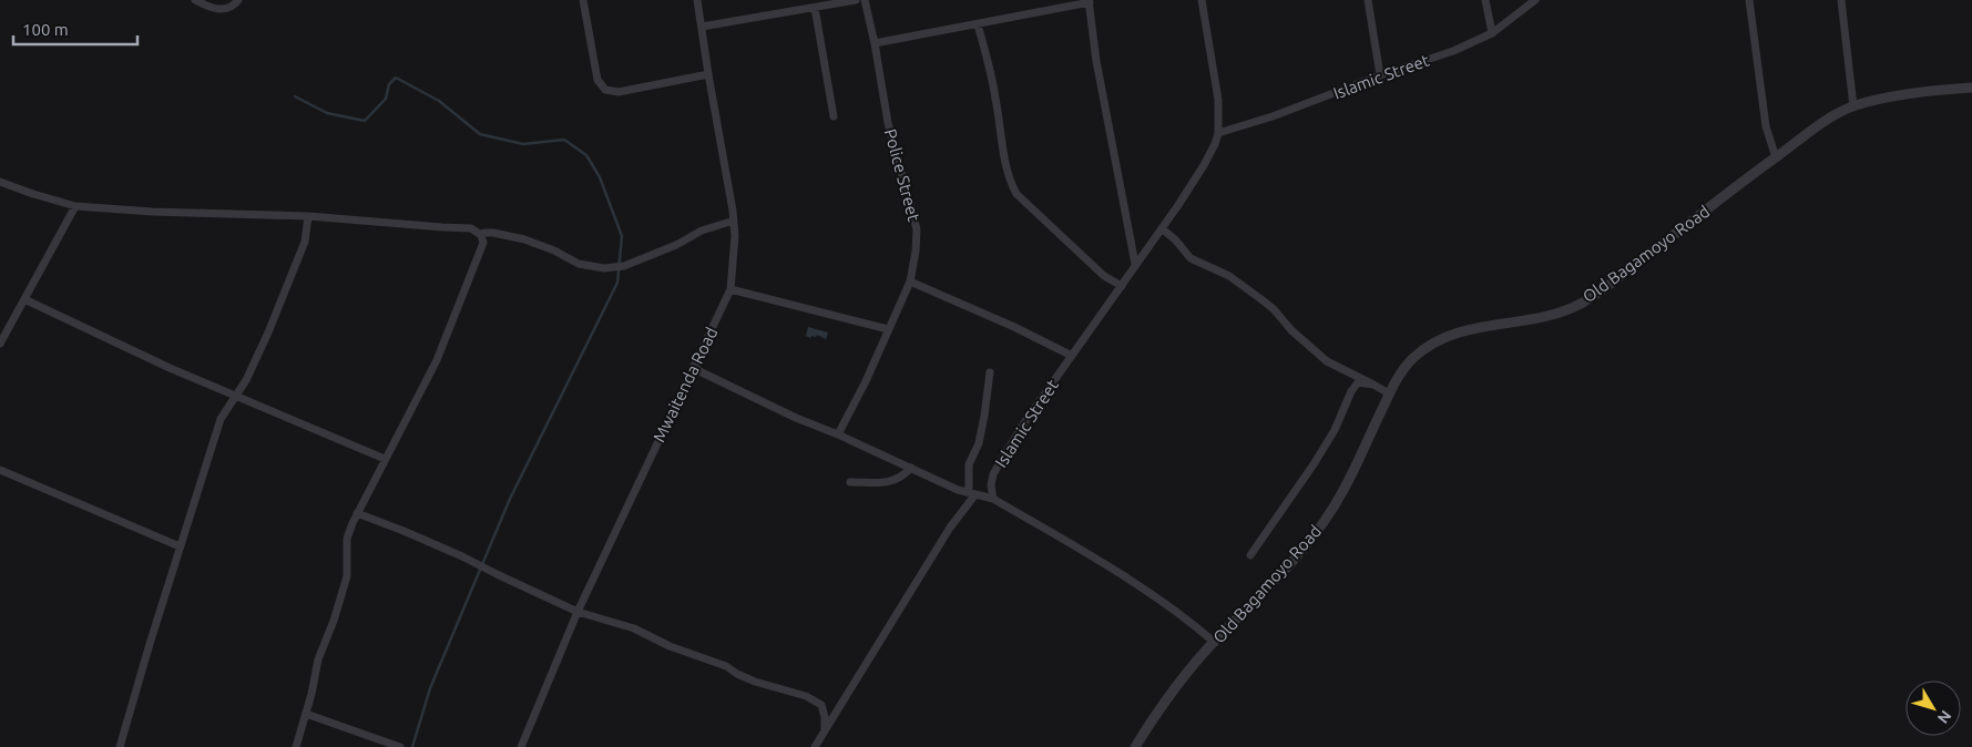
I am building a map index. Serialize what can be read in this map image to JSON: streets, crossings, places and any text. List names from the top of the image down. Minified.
{"streets":{"street":["Islamic Street","Police Street","Old Bagamoyo Road","Mwaitenda Road"]},"scale_bar":"100 m","north":"bottom right"}
